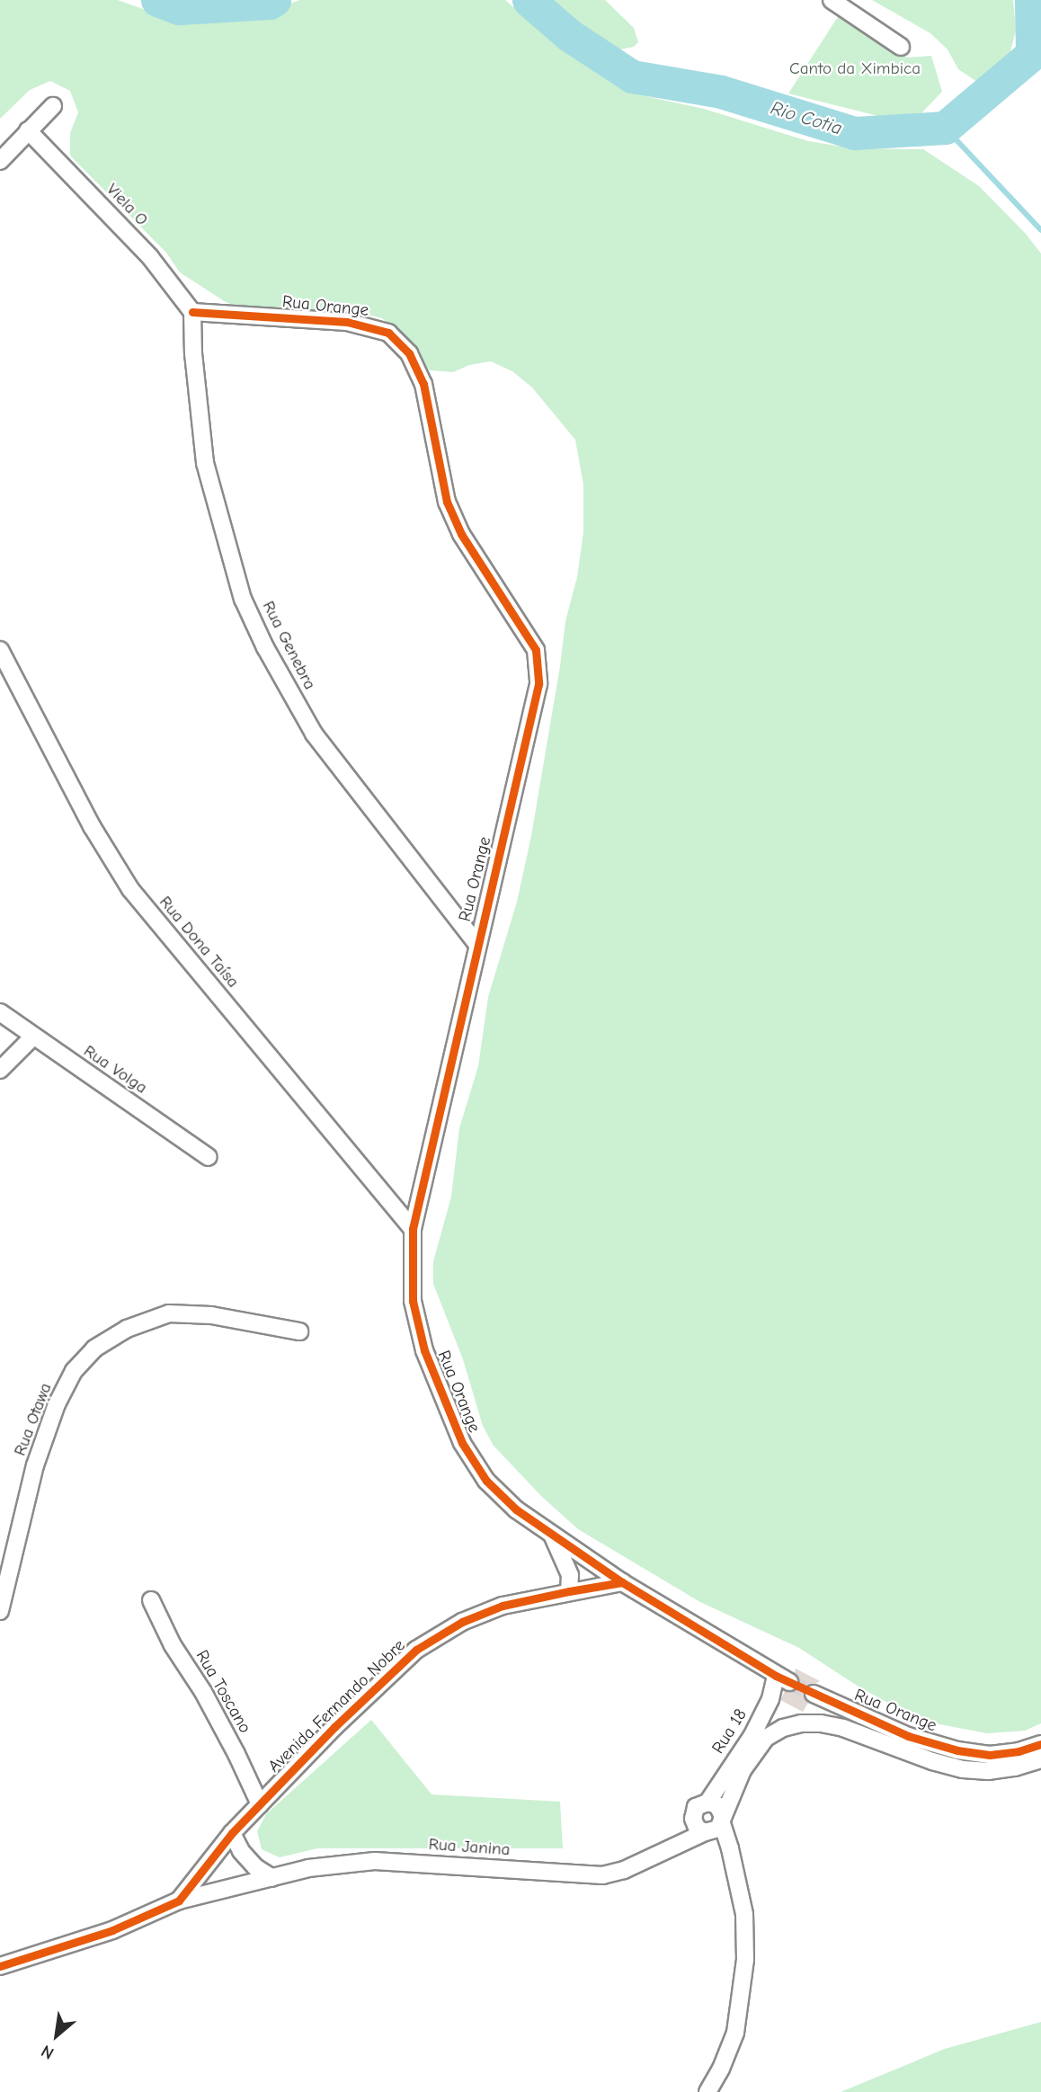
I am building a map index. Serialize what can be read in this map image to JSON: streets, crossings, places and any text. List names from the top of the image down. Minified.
{"streets":{"street":["Viela O","Rua Orange","Rua Genebra","Rua Dona Taísa","Rua Volga","Rua Otawa","Rua Toscano","Avenida Fernando Nobre","Rua 18","Rua Janina"]},"crossings":[["Viela O","Rua Orange"],["Viela O","Rua Genebra"],["Rua Orange","Rua Genebra"],["Rua Orange","Rua Dona Taísa"],["Rua Orange","Avenida Fernando Nobre"],["Rua Orange","Rua 18"],["Rua Toscano","Avenida Fernando Nobre"],["Avenida Fernando Nobre","Rua 18"],["Avenida Fernando Nobre","Rua Janina"],["Rua 18","Rua Janina"]],"water":["Rio Cotia"],"parks":["Canto da Ximbica"],"north":"bottom left"}
